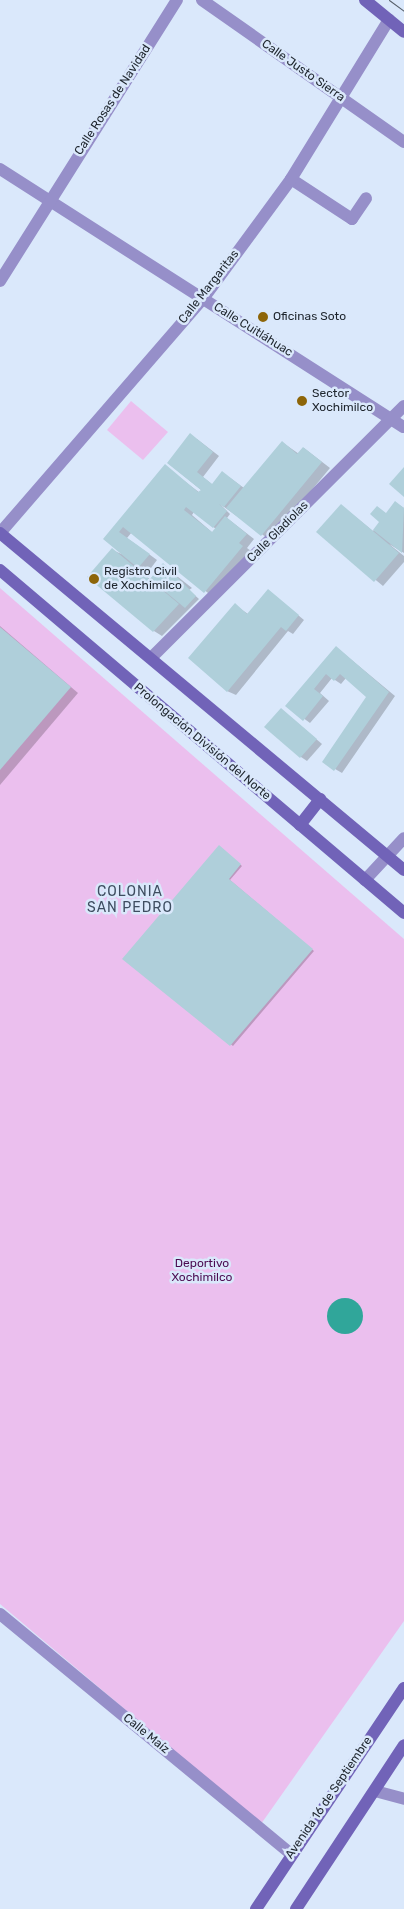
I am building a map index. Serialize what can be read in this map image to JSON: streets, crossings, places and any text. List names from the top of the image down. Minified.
{"streets":{"main road":["Prolongación División del Norte","Avenida 16 de Septiembre"],"street":["Calle Justo Sierra","Calle Rosas de Navidad","Calle Margaritas","Calle Cuitláhuac","Calle Gladiolas","Calle Maíz"]},"crossings":[["Calle Justo Sierra","Calle Margaritas"],["Calle Rosas de Navidad","Calle Cuitláhuac"],["Calle Margaritas","Calle Cuitláhuac"],["Calle Cuitláhuac","Calle Gladiolas"],["Calle Maíz","Avenida 16 de Septiembre"]],"districts":["COLONIA SAN PEDRO"],"parks":["Deportivo Xochimilco"],"places":["Oficinas Soto","Sector Xochimilco","Registro Civil de Xochimilco"]}
